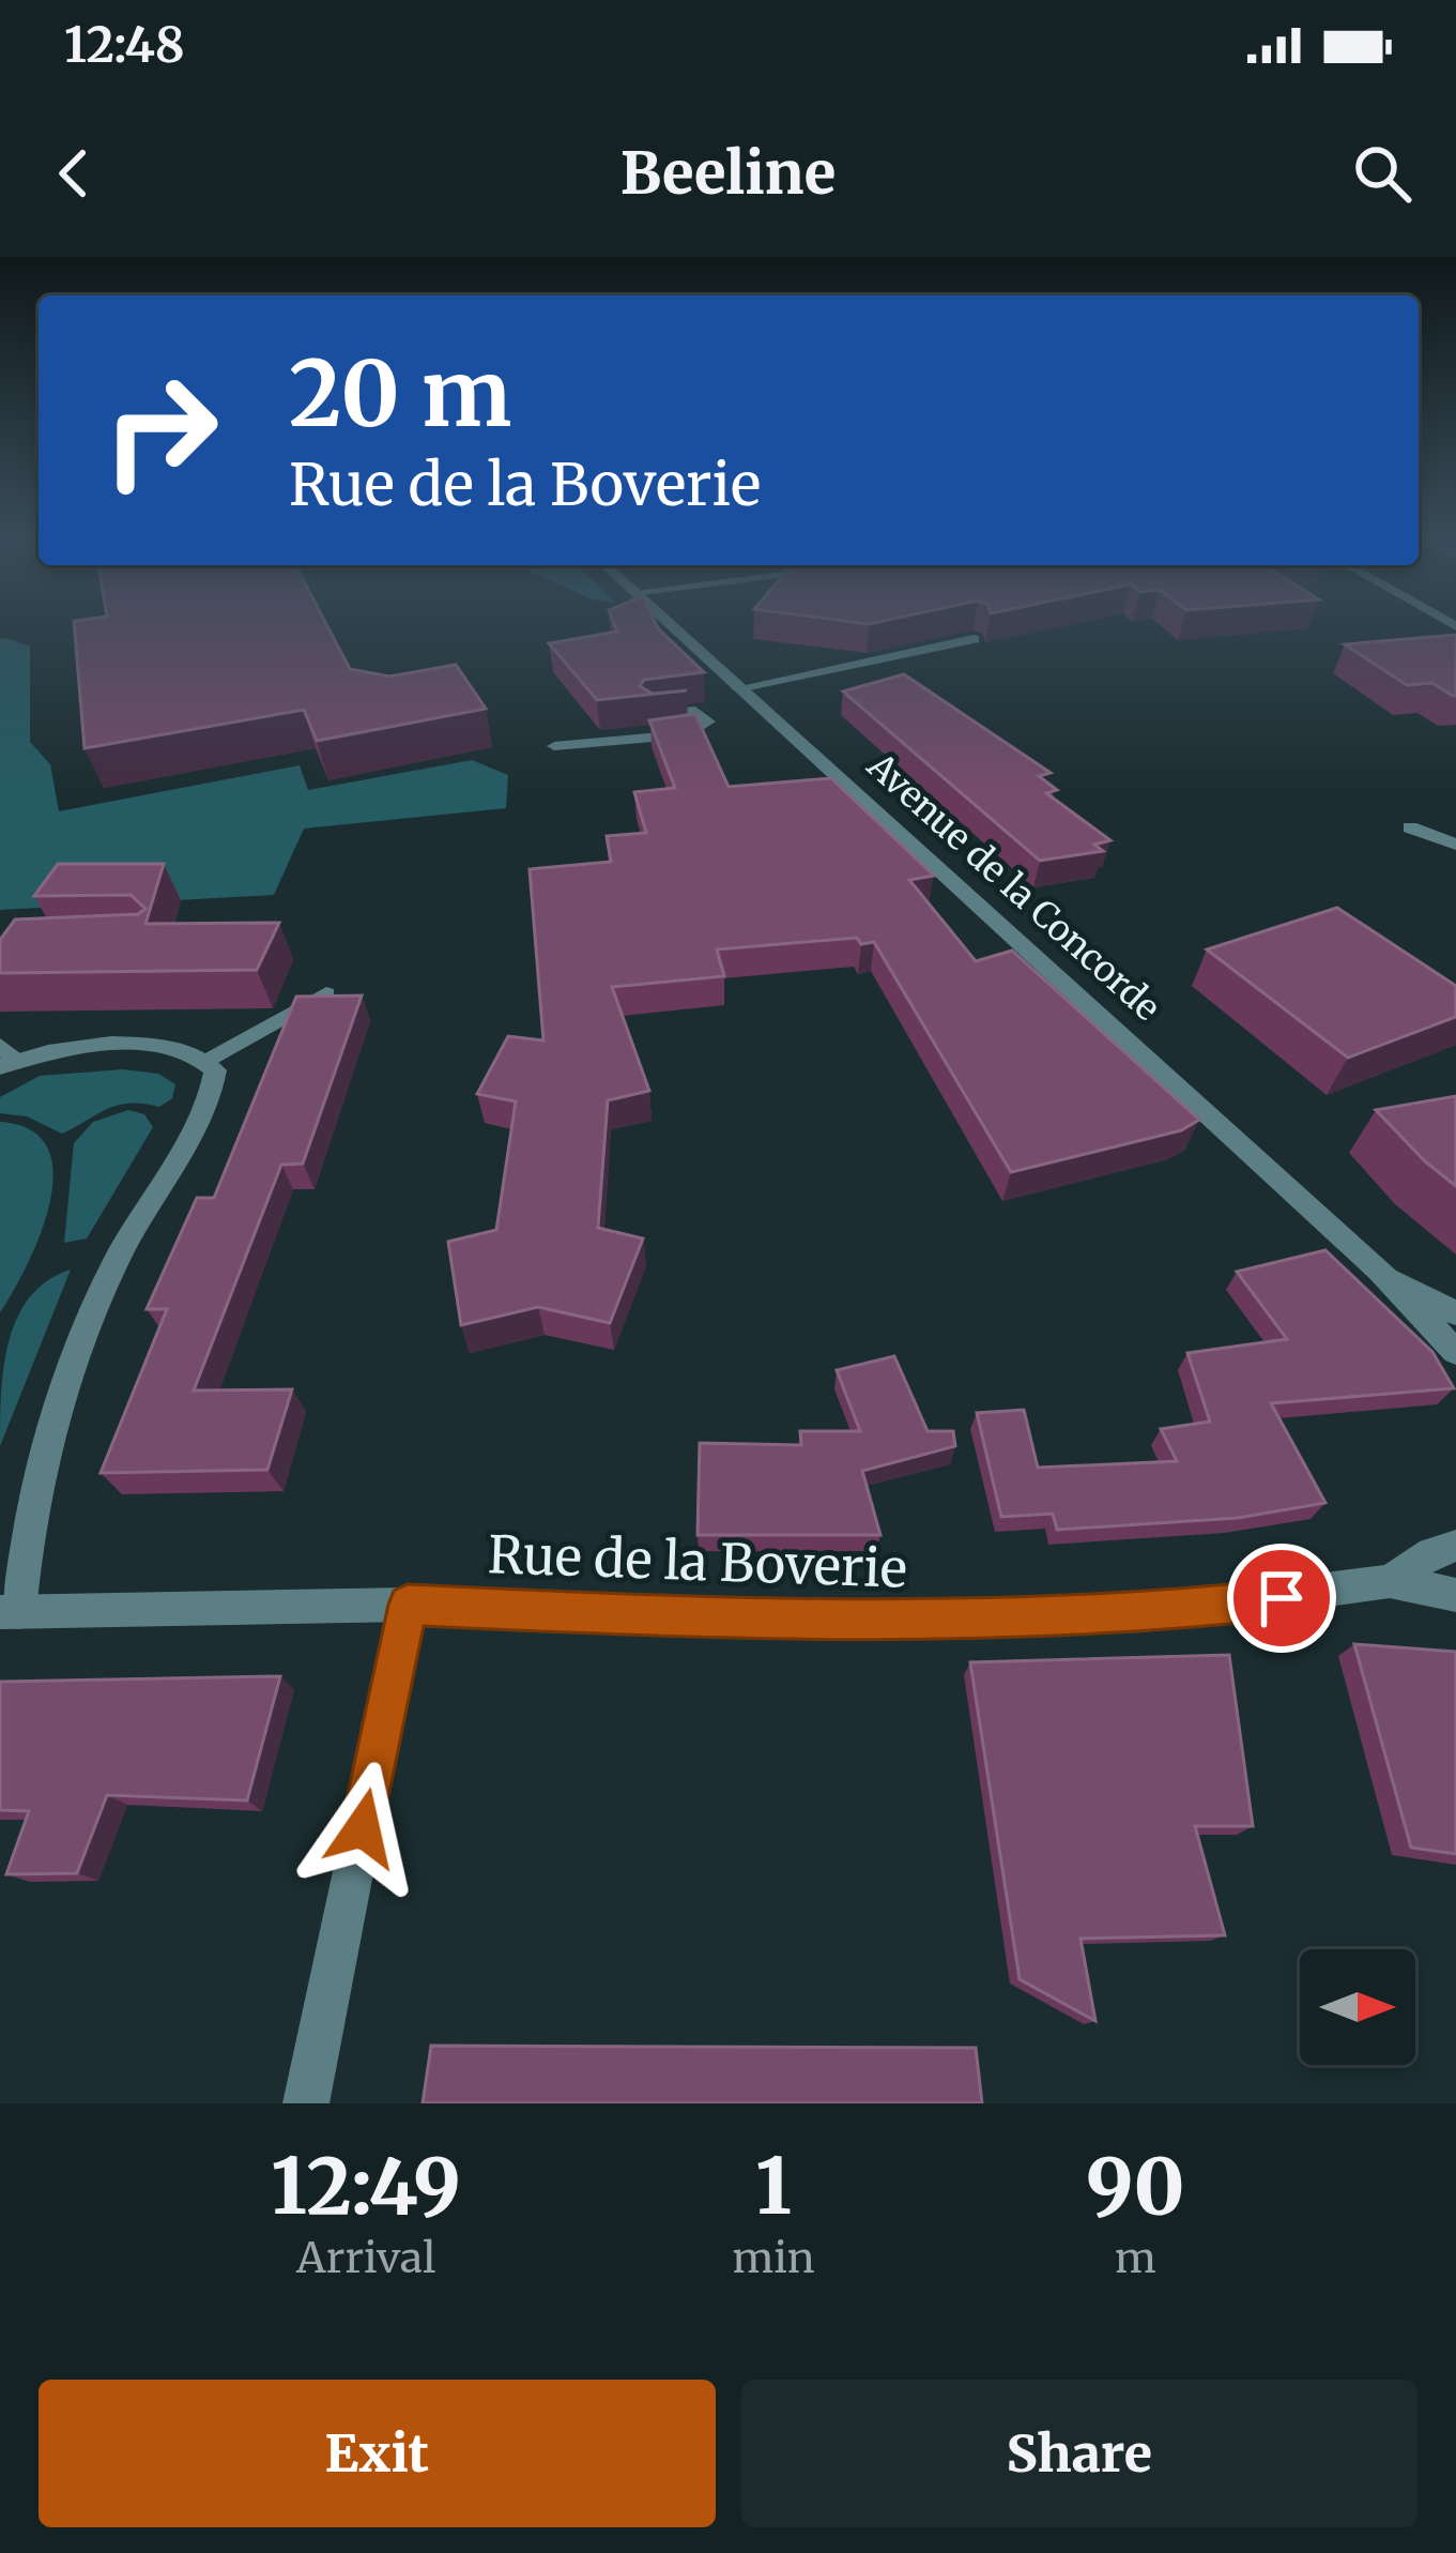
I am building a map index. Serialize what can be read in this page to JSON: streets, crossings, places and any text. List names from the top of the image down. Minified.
{"streets":{"street":["Avenue de la Concorde","Rue de la Boverie"]},"north":"right","page":{"status":"12:48","header":"Beeline","turn":["20 m","Rue de la Boverie"],"eta":["12:49","Arrival","1","min","90","m"],"buttons":["Exit","Share"]}}
